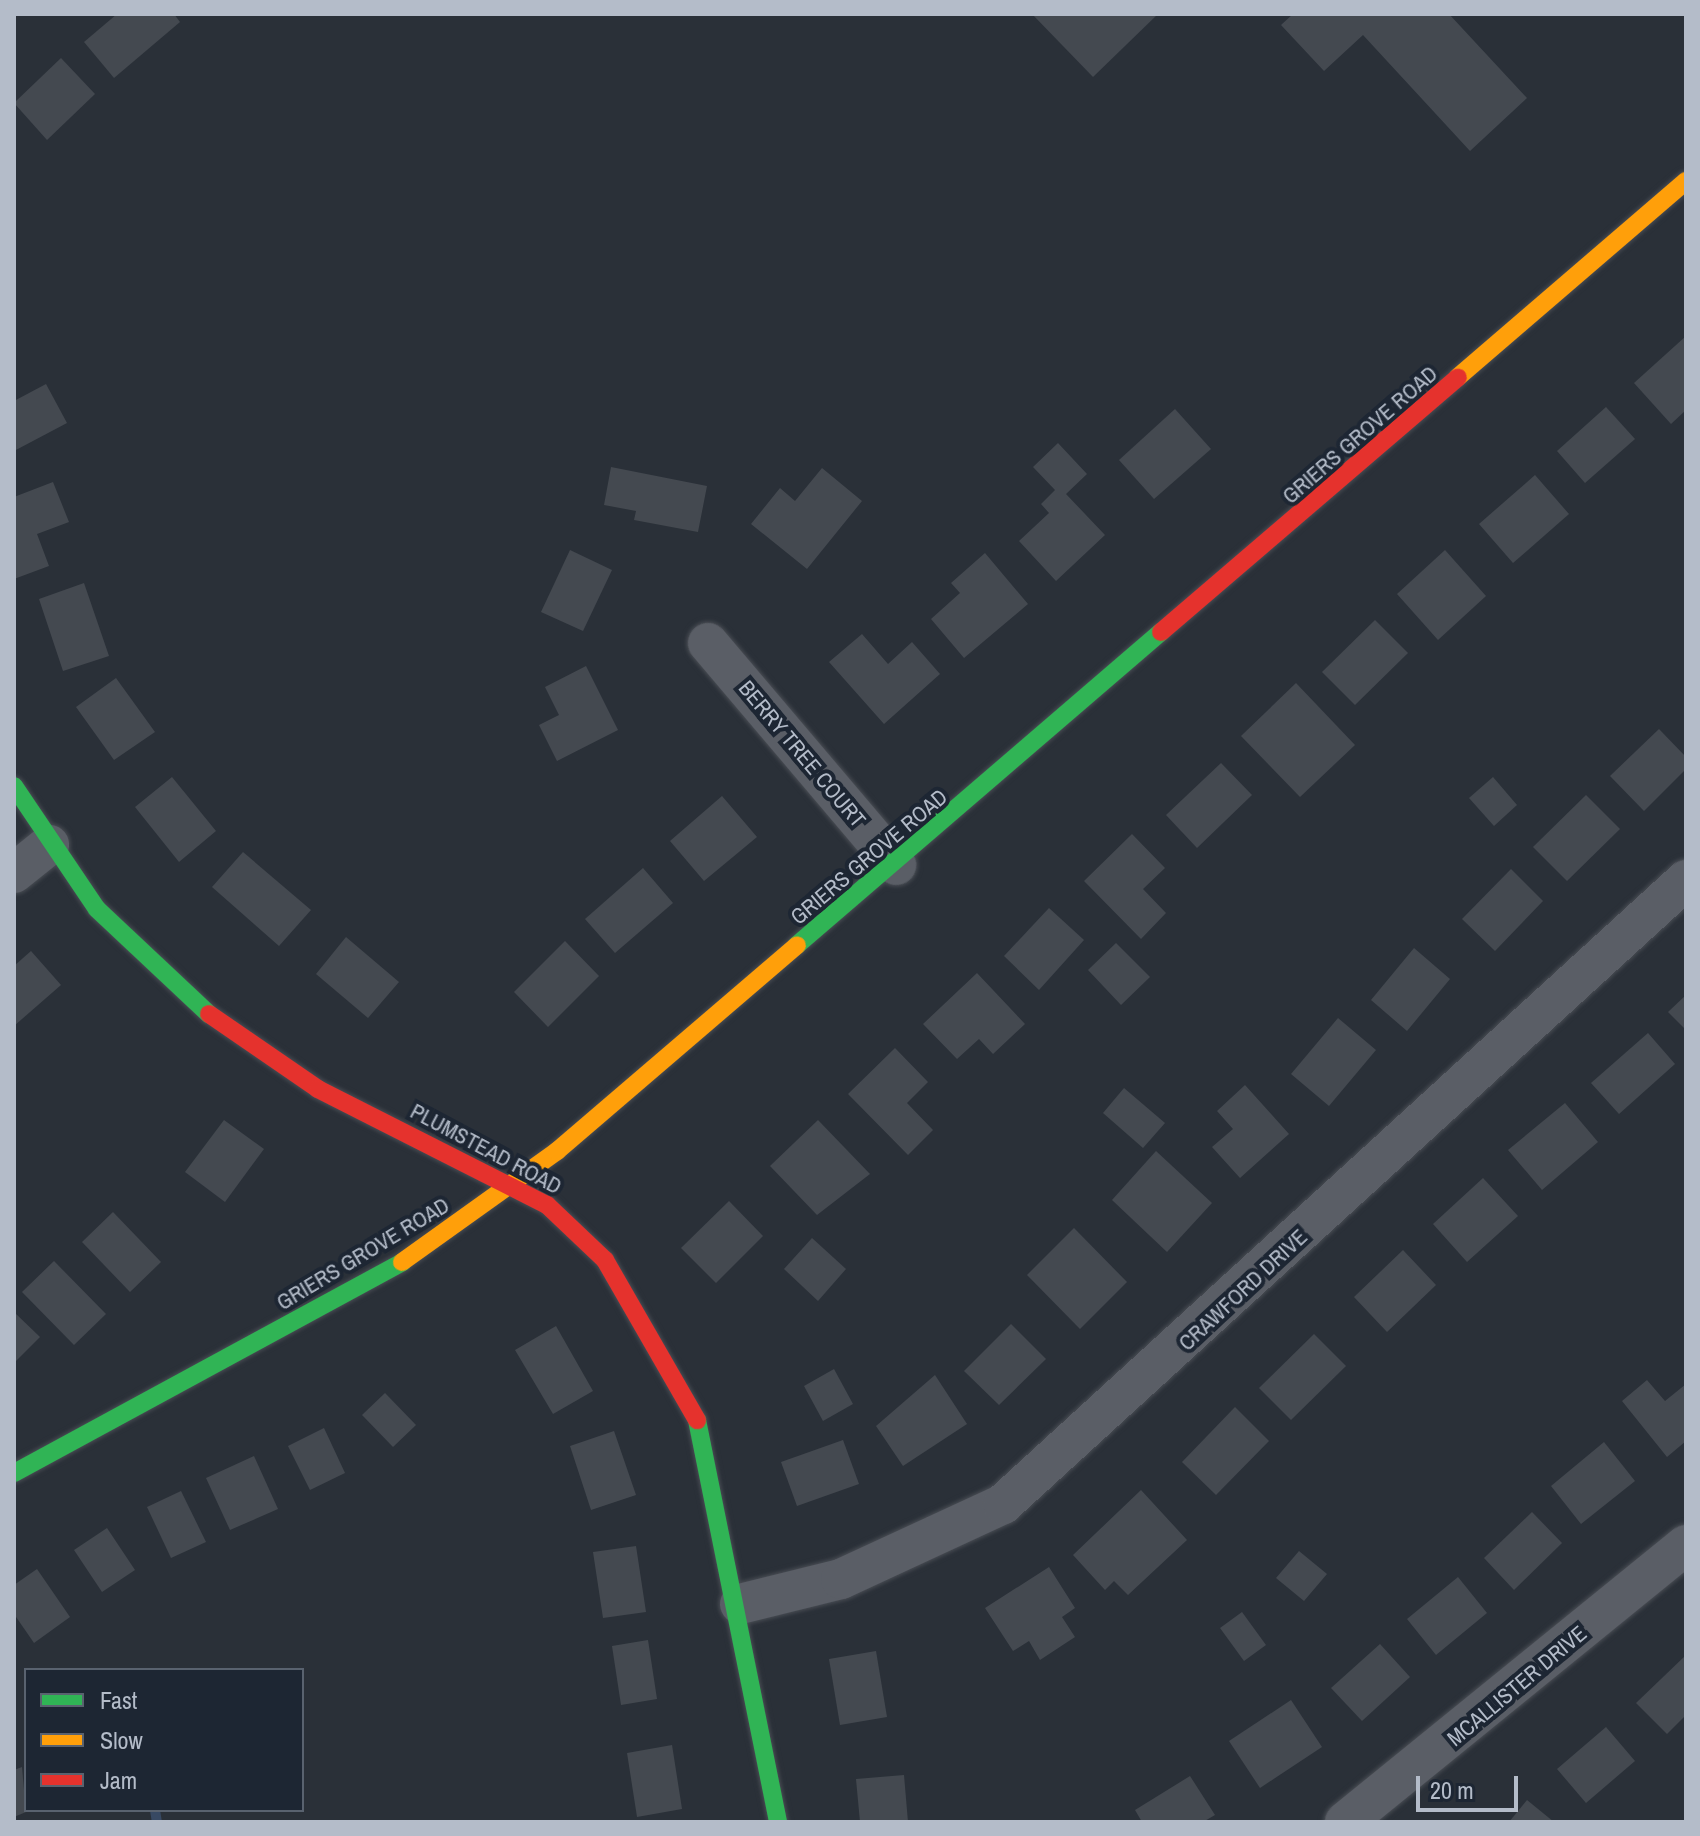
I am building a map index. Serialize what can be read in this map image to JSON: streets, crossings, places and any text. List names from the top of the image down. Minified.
{"streets":{"street":["GRIERS GROVE ROAD","BERRY TREE COURT","PLUMSTEAD ROAD","CRAWFORD DRIVE","MCALLISTER DRIVE"]},"crossings":[["GRIERS GROVE ROAD","BERRY TREE COURT"],["GRIERS GROVE ROAD","PLUMSTEAD ROAD"],["PLUMSTEAD ROAD","CRAWFORD DRIVE"]],"legend":["Fast","Slow","Jam"],"scale_bar":"20 m"}
